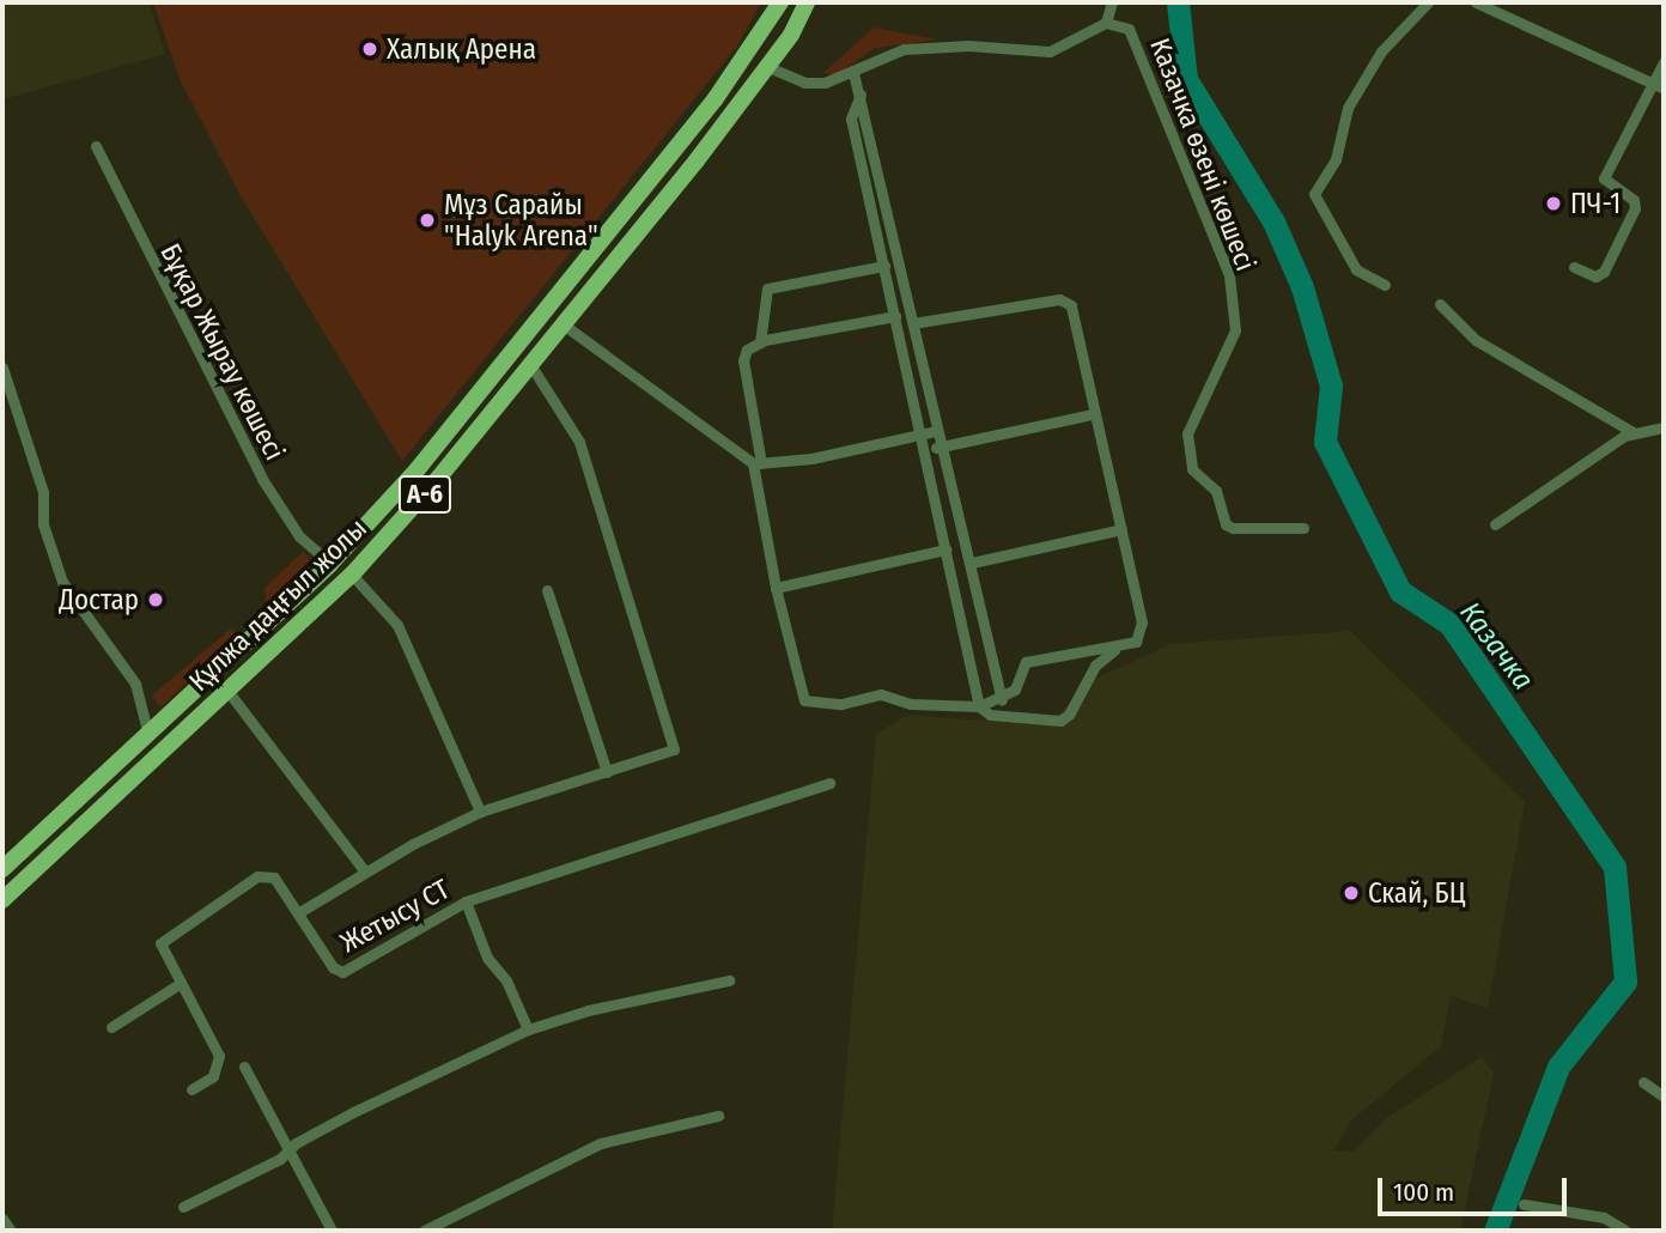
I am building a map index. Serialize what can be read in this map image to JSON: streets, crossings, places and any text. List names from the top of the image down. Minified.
{"streets":{"main road":["A-6","Құлжа даңғыл жолы"],"street":["Казачка өзені көшесі","Бұқар Жырау көшесі","Жетысу СТ"]},"crossings":[["Бұқар Жырау көшесі","Құлжа даңғыл жолы"]],"water":["Казачка"],"places":["Халық Арена","ПЧ-1","Мұз Сарайы \"Halyk Arena\"","Достар","Скай, БЦ"],"scale_bar":"100 m"}
